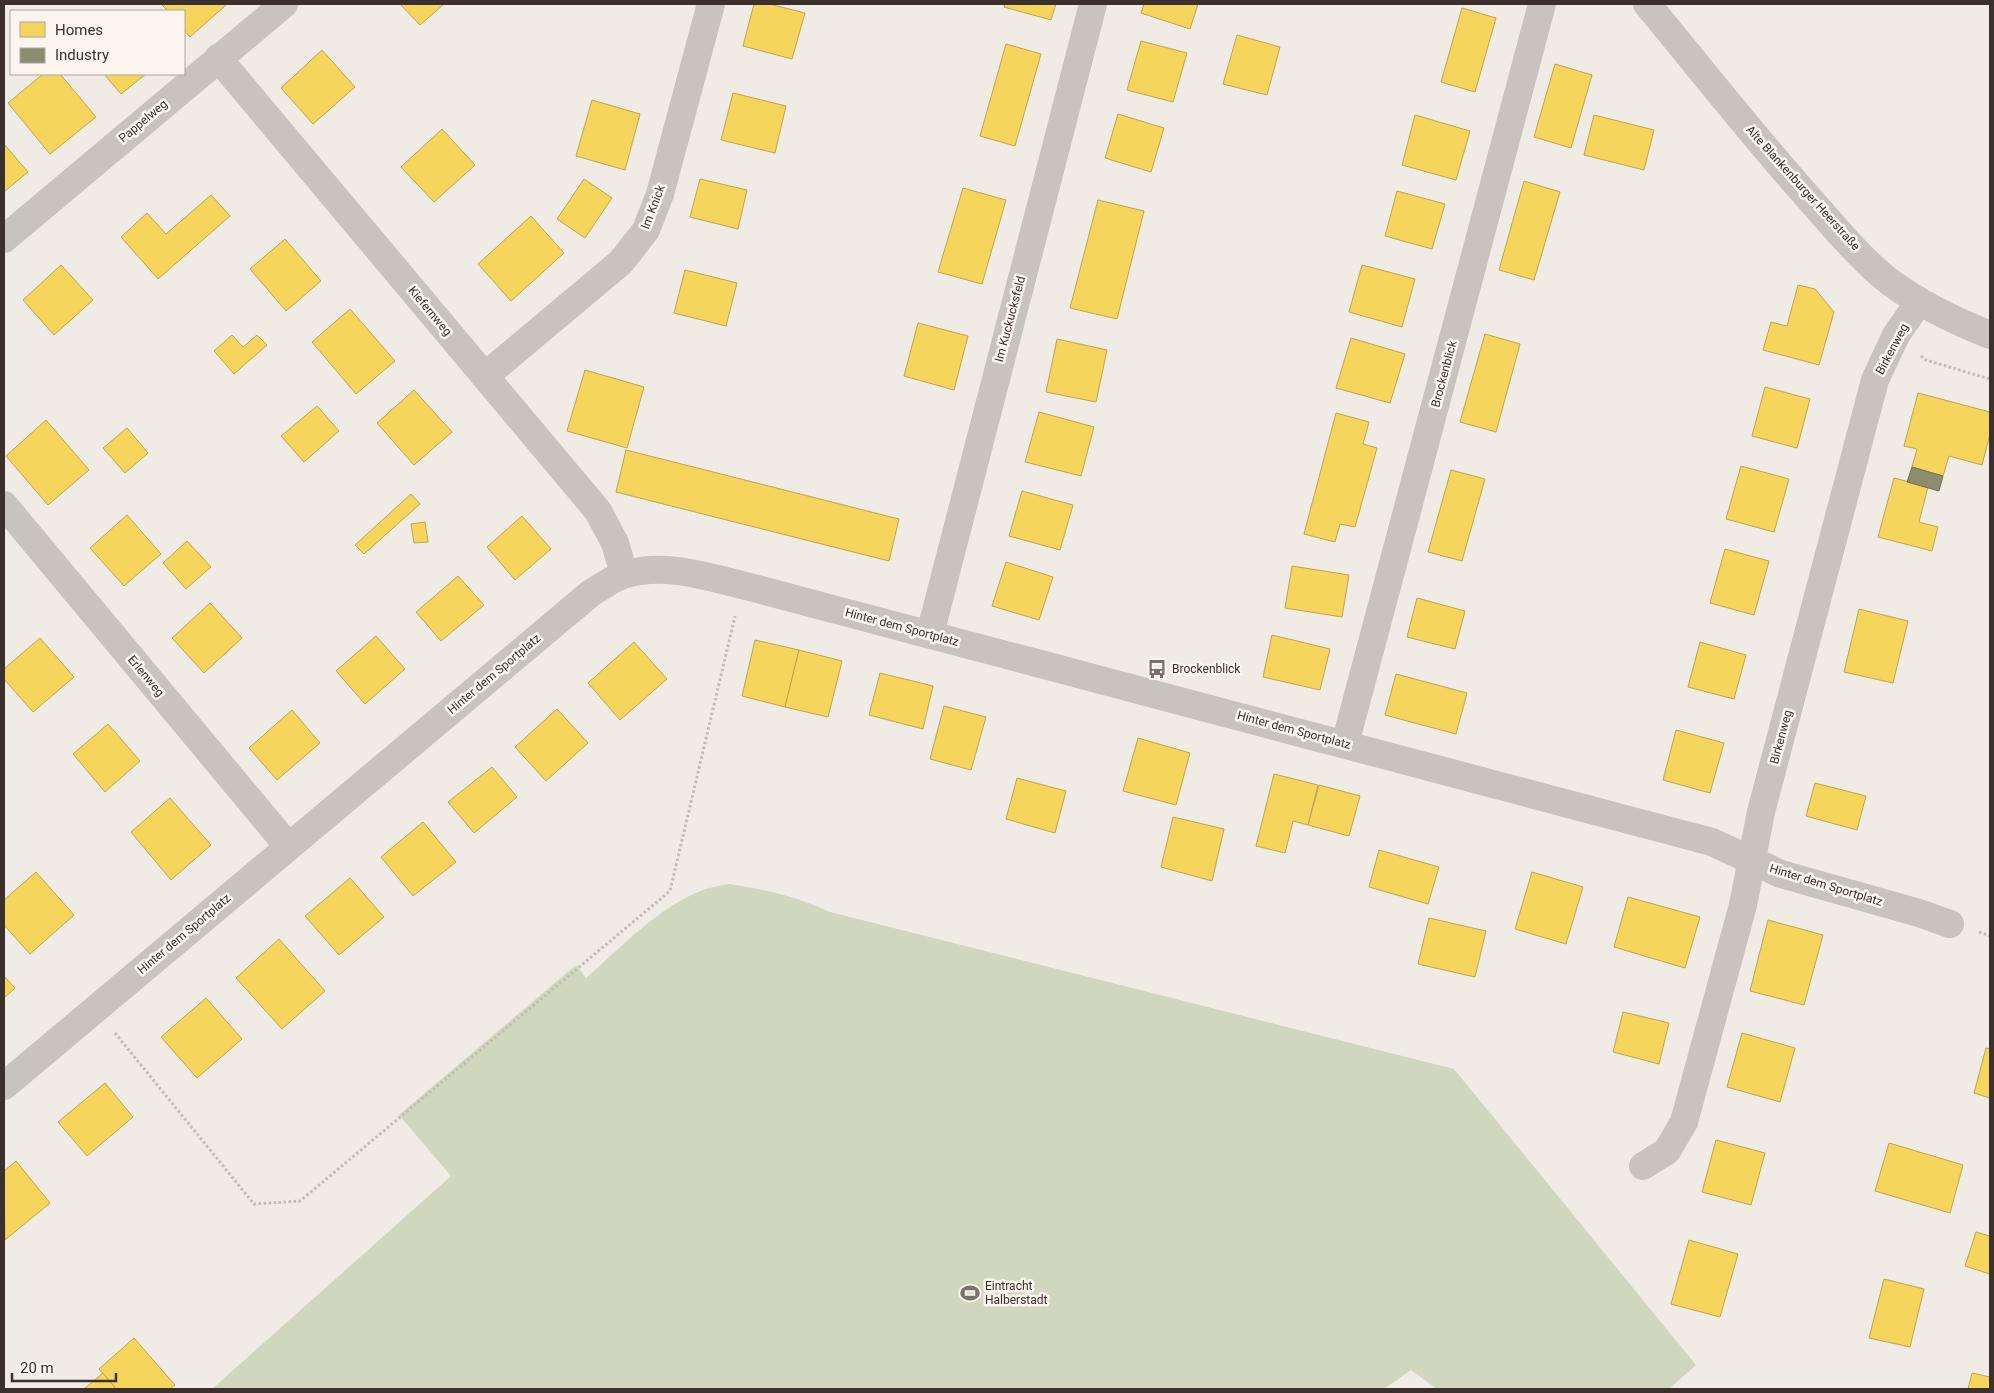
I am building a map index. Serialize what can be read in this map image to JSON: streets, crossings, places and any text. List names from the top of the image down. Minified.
{"streets":{"street":["Pappelweg","Alte Blankenburger Heerstraße","Im Knick","Kiefernweg","Im Kuckucksfeld","Birkenweg","Brockenblick","Hinter dem Sportplatz","Erlenweg"]},"crossings":[["Pappelweg","Kiefernweg"],["Alte Blankenburger Heerstraße","Birkenweg"],["Im Knick","Kiefernweg"],["Kiefernweg","Hinter dem Sportplatz"],["Im Kuckucksfeld","Hinter dem Sportplatz"],["Birkenweg","Hinter dem Sportplatz"],["Brockenblick","Hinter dem Sportplatz"],["Hinter dem Sportplatz","Erlenweg"]],"places":{"bus stop":["Brockenblick"],"sports":["Eintracht Halberstadt"]},"legend":["Homes","Industry"],"scale_bar":"20 m"}
